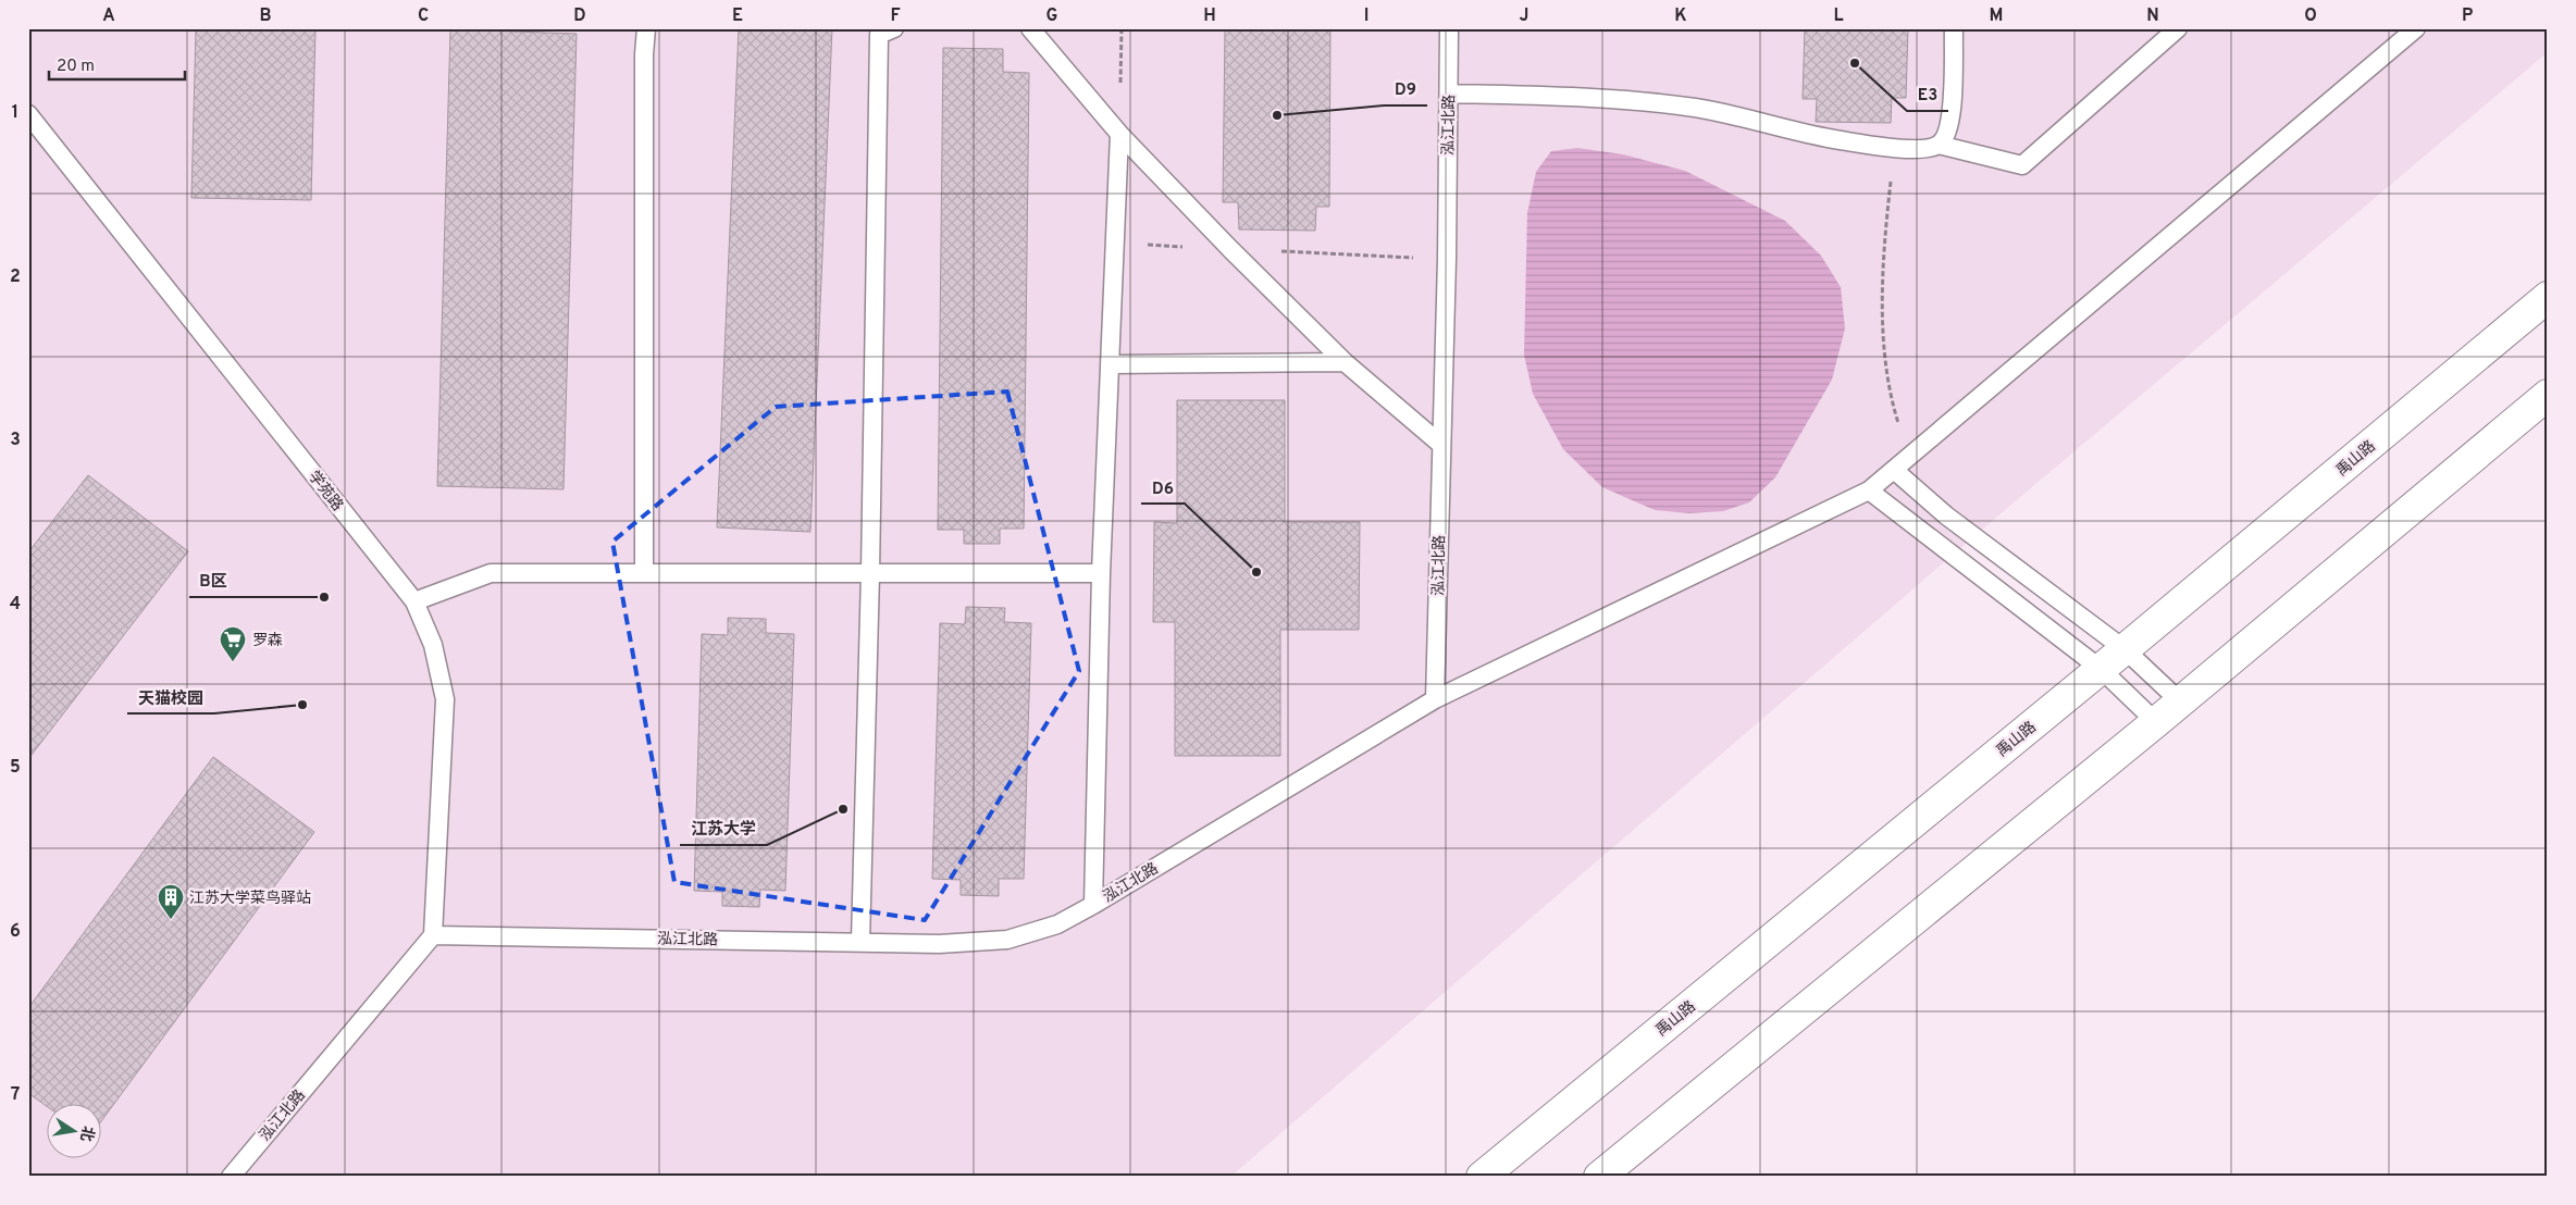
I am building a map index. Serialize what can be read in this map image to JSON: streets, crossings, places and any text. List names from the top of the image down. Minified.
{"streets":{"main road":["禹山路"],"lane":["泓江北路","学苑路"]},"crossings":[["泓江北路","学苑路"]],"places":{"other":["E3","D9","D6","B区","天猫校园","江苏大学"],"supermarket":["罗森"],"building":["江苏大学菜鸟驿站"]},"scale_bar":"20 m","north":"right","grid":{"columns":["A","B","C","D","E","F","G","H","I","J","K","L","M","N","O","P"],"rows":["1","2","3","4","5","6","7"]}}
